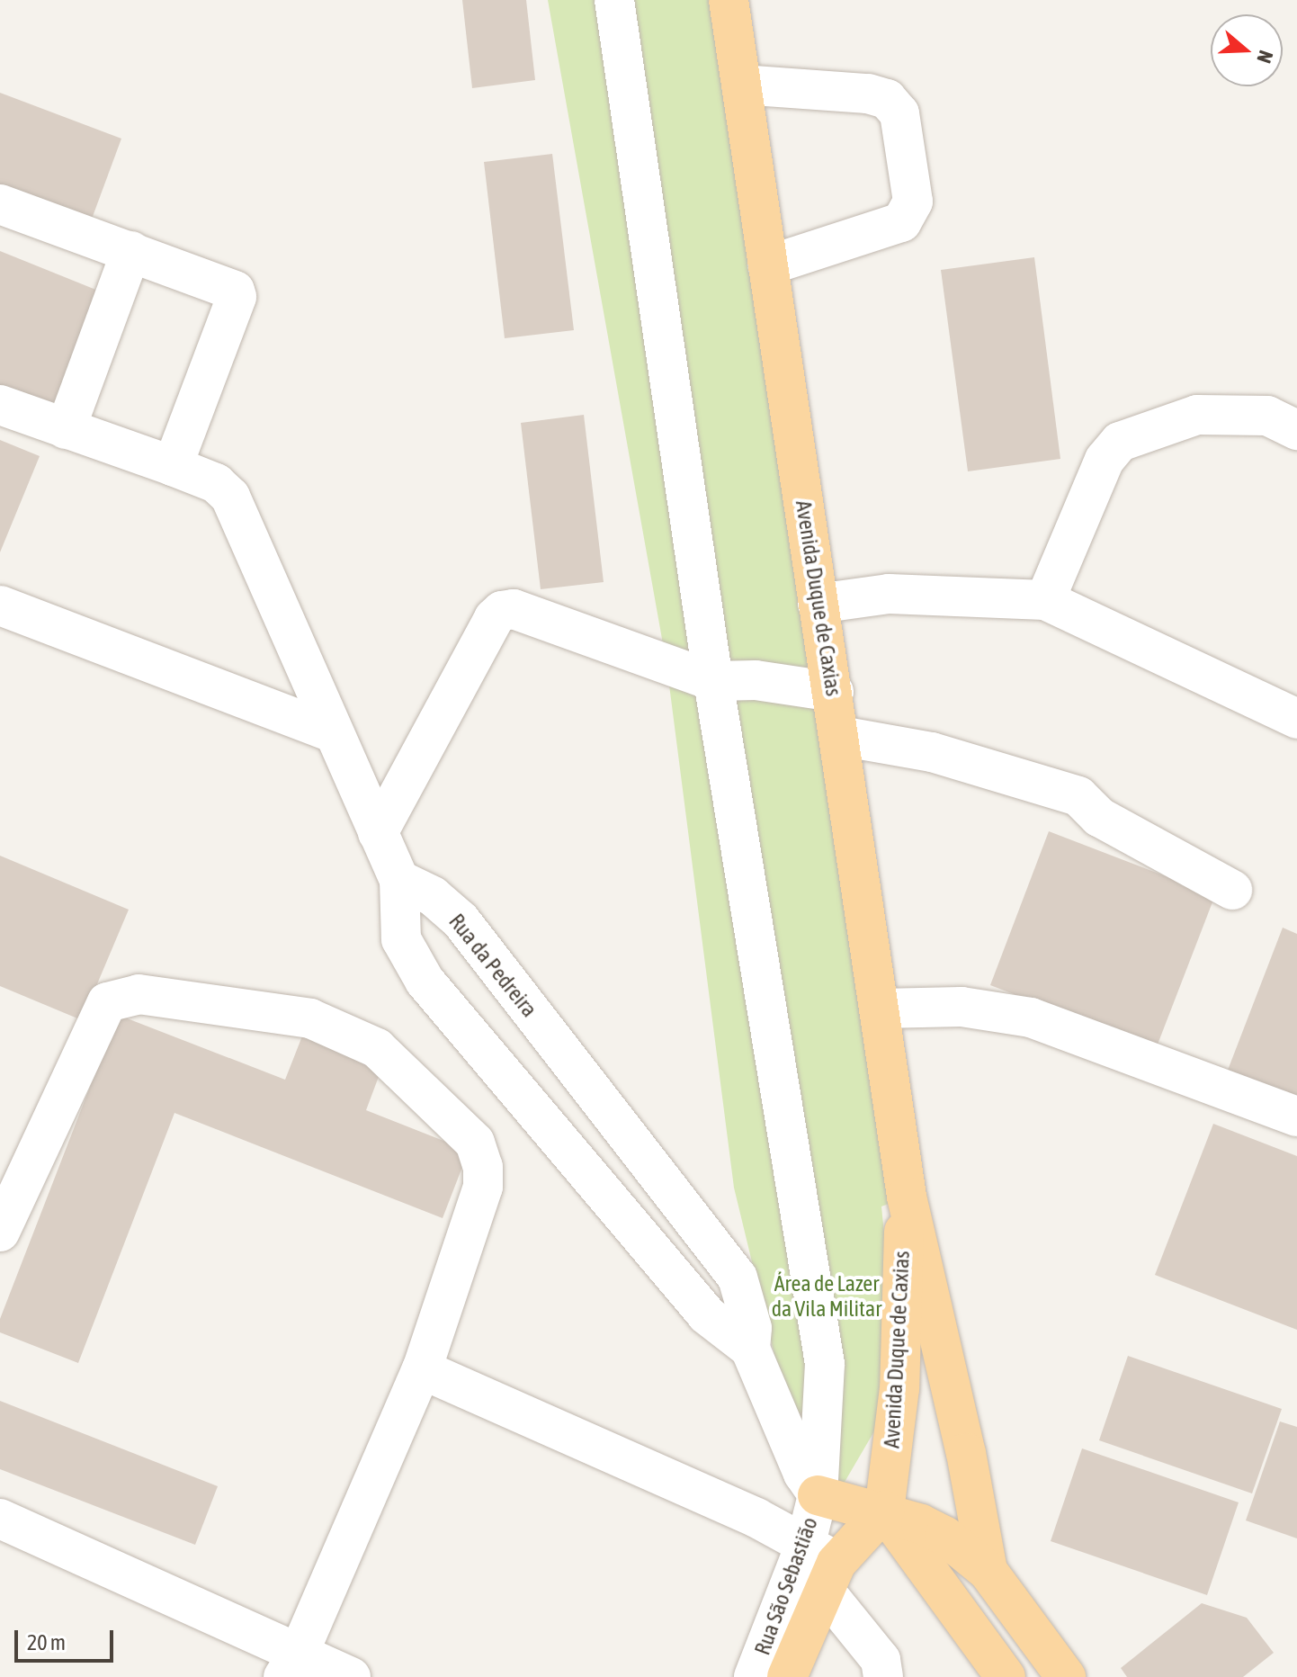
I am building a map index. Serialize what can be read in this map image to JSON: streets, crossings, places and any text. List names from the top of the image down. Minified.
{"streets":{"main road":["Avenida Duque de Caxias","Rua São Sebastião"],"lane":["Rua da Pedreira"]},"crossings":[["Avenida Duque de Caxias","Rua São Sebastião"],["Rua da Pedreira","Rua São Sebastião"]],"parks":["Área de Lazer da Vila Militar"],"scale_bar":"20 m","north":"right"}
